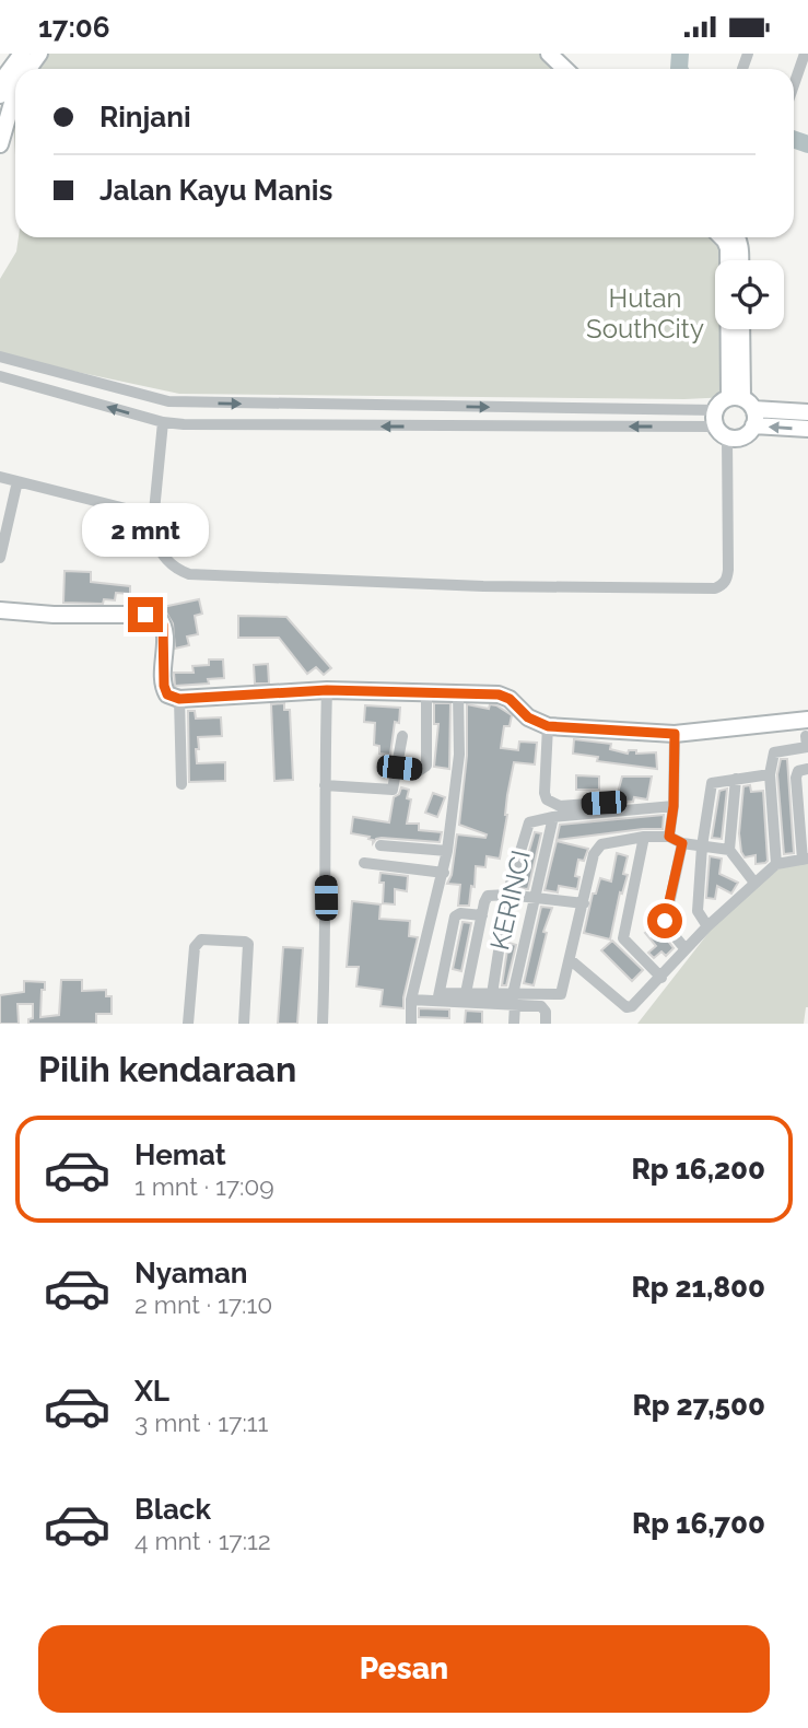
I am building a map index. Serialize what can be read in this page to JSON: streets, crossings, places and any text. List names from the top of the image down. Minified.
{"streets":{"street":["KERINCI"]},"parks":["Hutan SouthCity"],"page":{"status":"17:06","banner":["Rinjani","Jalan Kayu Manis"],"bubble":"2 mnt","heading":"Pilih kendaraan","list":[{"name":"Hemat","note":"1 mnt · 17:09","value":"Rp 16,200"},{"name":"Nyaman","note":"2 mnt · 17:10","value":"Rp 21,800"},{"name":"XL","note":"3 mnt · 17:11","value":"Rp 27,500"},{"name":"Black","note":"4 mnt · 17:12","value":"Rp 16,700"}],"buttons":"Pesan"}}
